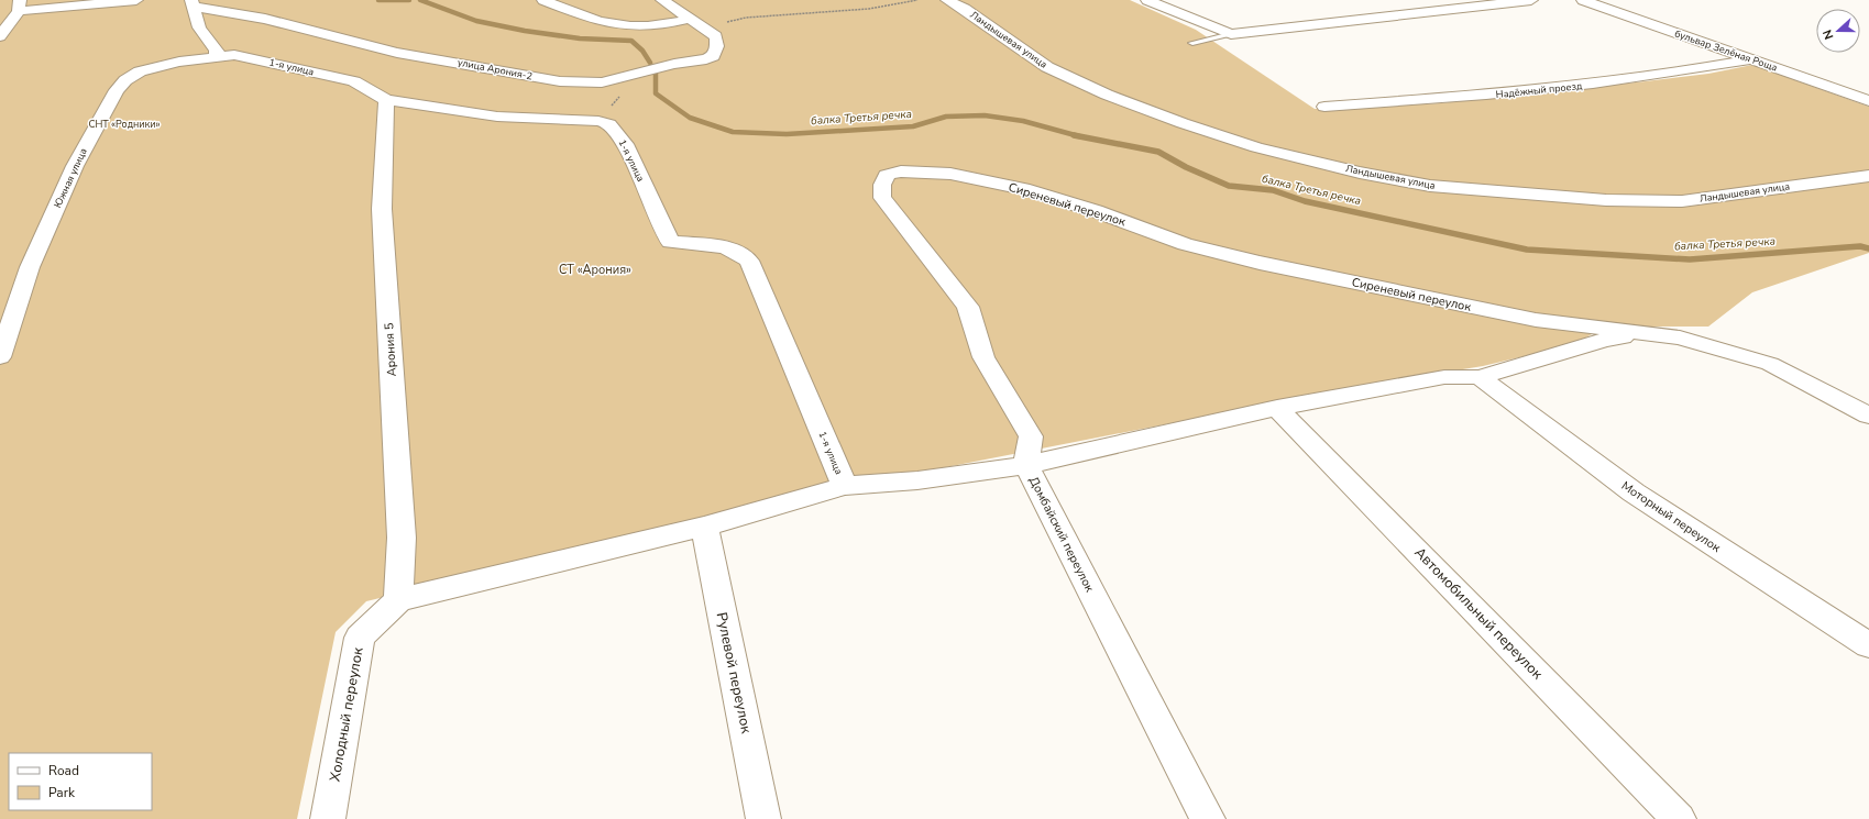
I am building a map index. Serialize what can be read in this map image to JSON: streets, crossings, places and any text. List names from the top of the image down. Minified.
{"streets":{"street":["Ландышевая улица","бульвар Зелёная Роща","1-я улица","улица Арония-2","Надёжный проезд","Южная улица","Сиреневый переулок","Арония 5","Моторный переулок","Домбайский переулок","Автомобильный переулок","Рулевой переулок","Холодный переулок"]},"crossings":[["бульвар Зелёная Роща","Надёжный проезд"],["1-я улица","Южная улица"],["1-я улица","Арония 5"],["Сиреневый переулок","Домбайский переулок"],["Арония 5","Холодный переулок"]],"water":["балка Третья речка"],"parks":["СНТ «Родники»","СТ «Арония»"],"legend":["Road","Park"],"north":"left"}
